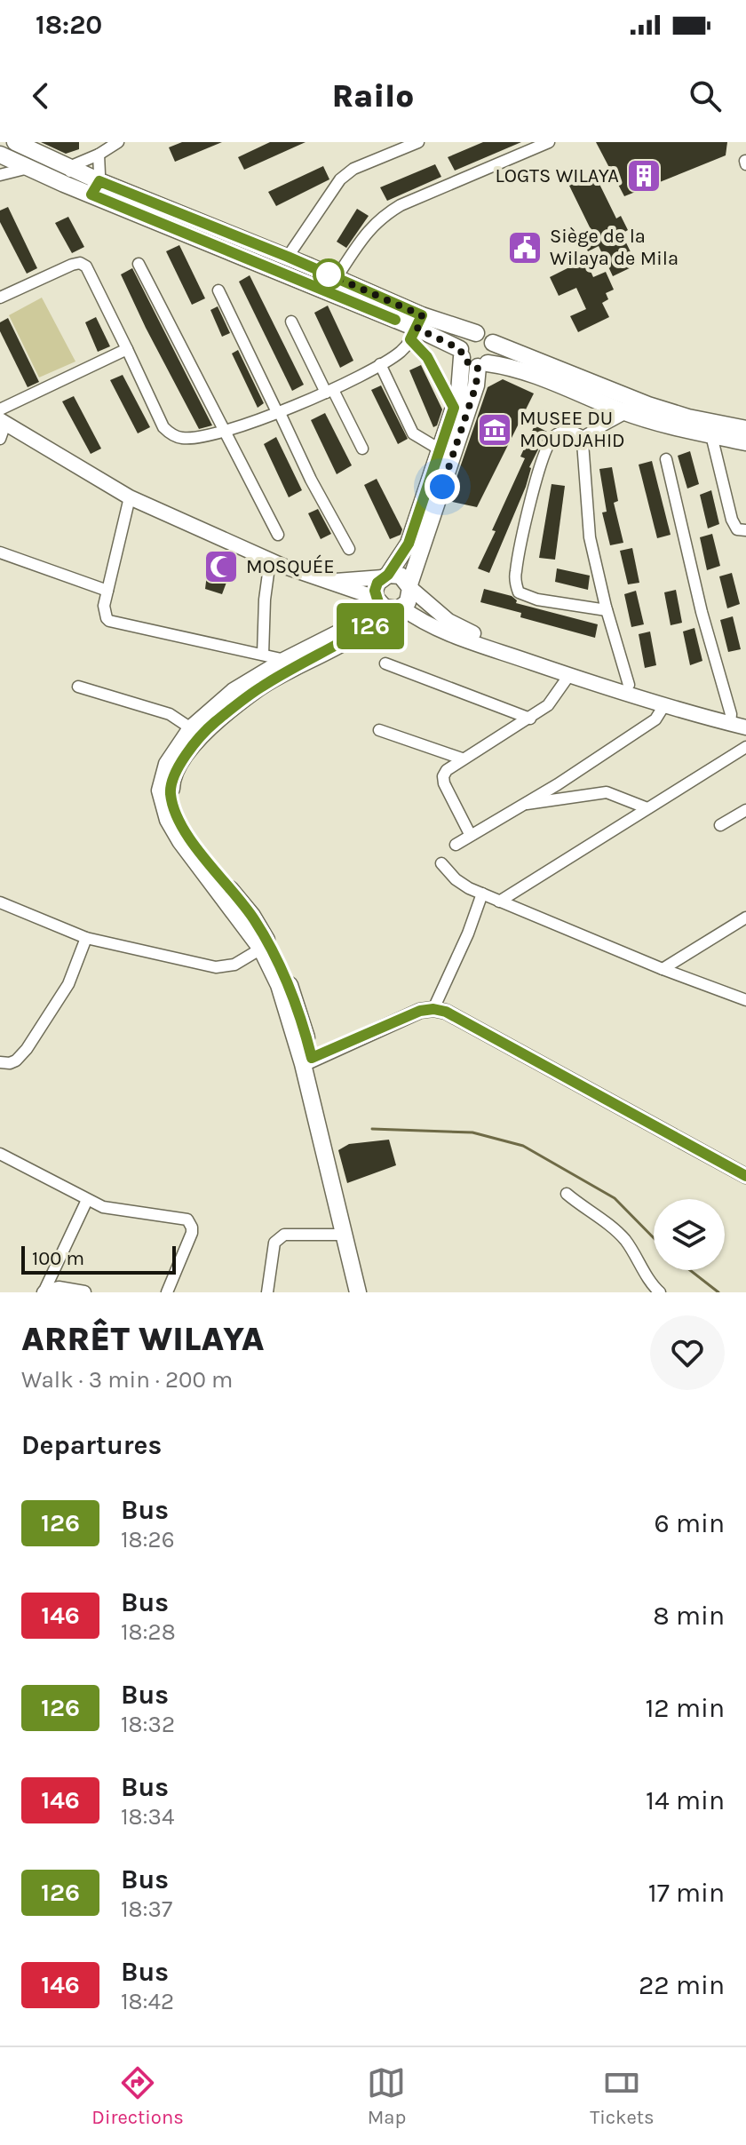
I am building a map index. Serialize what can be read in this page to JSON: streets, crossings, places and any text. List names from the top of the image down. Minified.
{"places":{"building":["LOGTS WILAYA"],"public building":["Siège de la Wilaya de Mila"],"museum":["MUSEE DU MOUDJAHID"],"mosque":["MOSQUÉE"]},"lines":["bus line 126"],"scale_bar":"100 m","page":{"status":"18:20","header":"Railo","on_map":"126","scale":"100 m","heading":[["ARRÊT WILAYA","Walk · 3 min · 200 m"],"Departures"],"list":[{"mark":"126","name":"Bus","note":"18:26","value":"6 min"},{"mark":"146","name":"Bus","note":"18:28","value":"8 min"},{"mark":"126","name":"Bus","note":"18:32","value":"12 min"},{"mark":"146","name":"Bus","note":"18:34","value":"14 min"},{"mark":"126","name":"Bus","note":"18:37","value":"17 min"},{"mark":"146","name":"Bus","note":"18:42","value":"22 min"}],"tabs":["Directions","Map","Tickets"]}}
